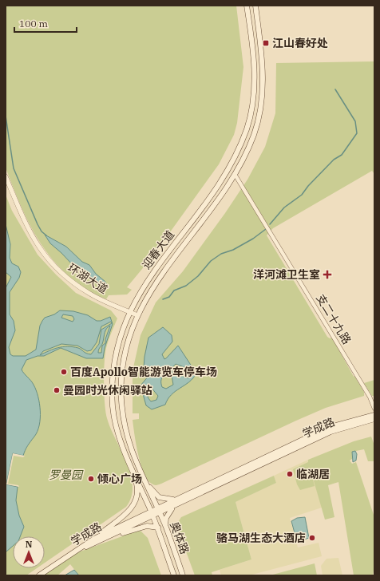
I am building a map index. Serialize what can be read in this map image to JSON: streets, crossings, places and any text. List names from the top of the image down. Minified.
{"streets":{"main road":["迎春大道","学成路","奥体路"],"street":["环湖大道","支二十九路"]},"crossings":[["迎春大道","环湖大道"],["迎春大道","支二十九路"],["迎春大道","学成路"],["迎春大道","奥体路"],["学成路","奥体路"]],"parks":["罗曼园"],"places":{"transit":["江山春好处"],"health":["洋河滩卫生室"],"other":["百度Apollo智能游览车停车场","曼园时光休闲驿站","临湖居","倾心广场","骆马湖生态大酒店"]},"scale_bar":"100 m","north":"top"}
